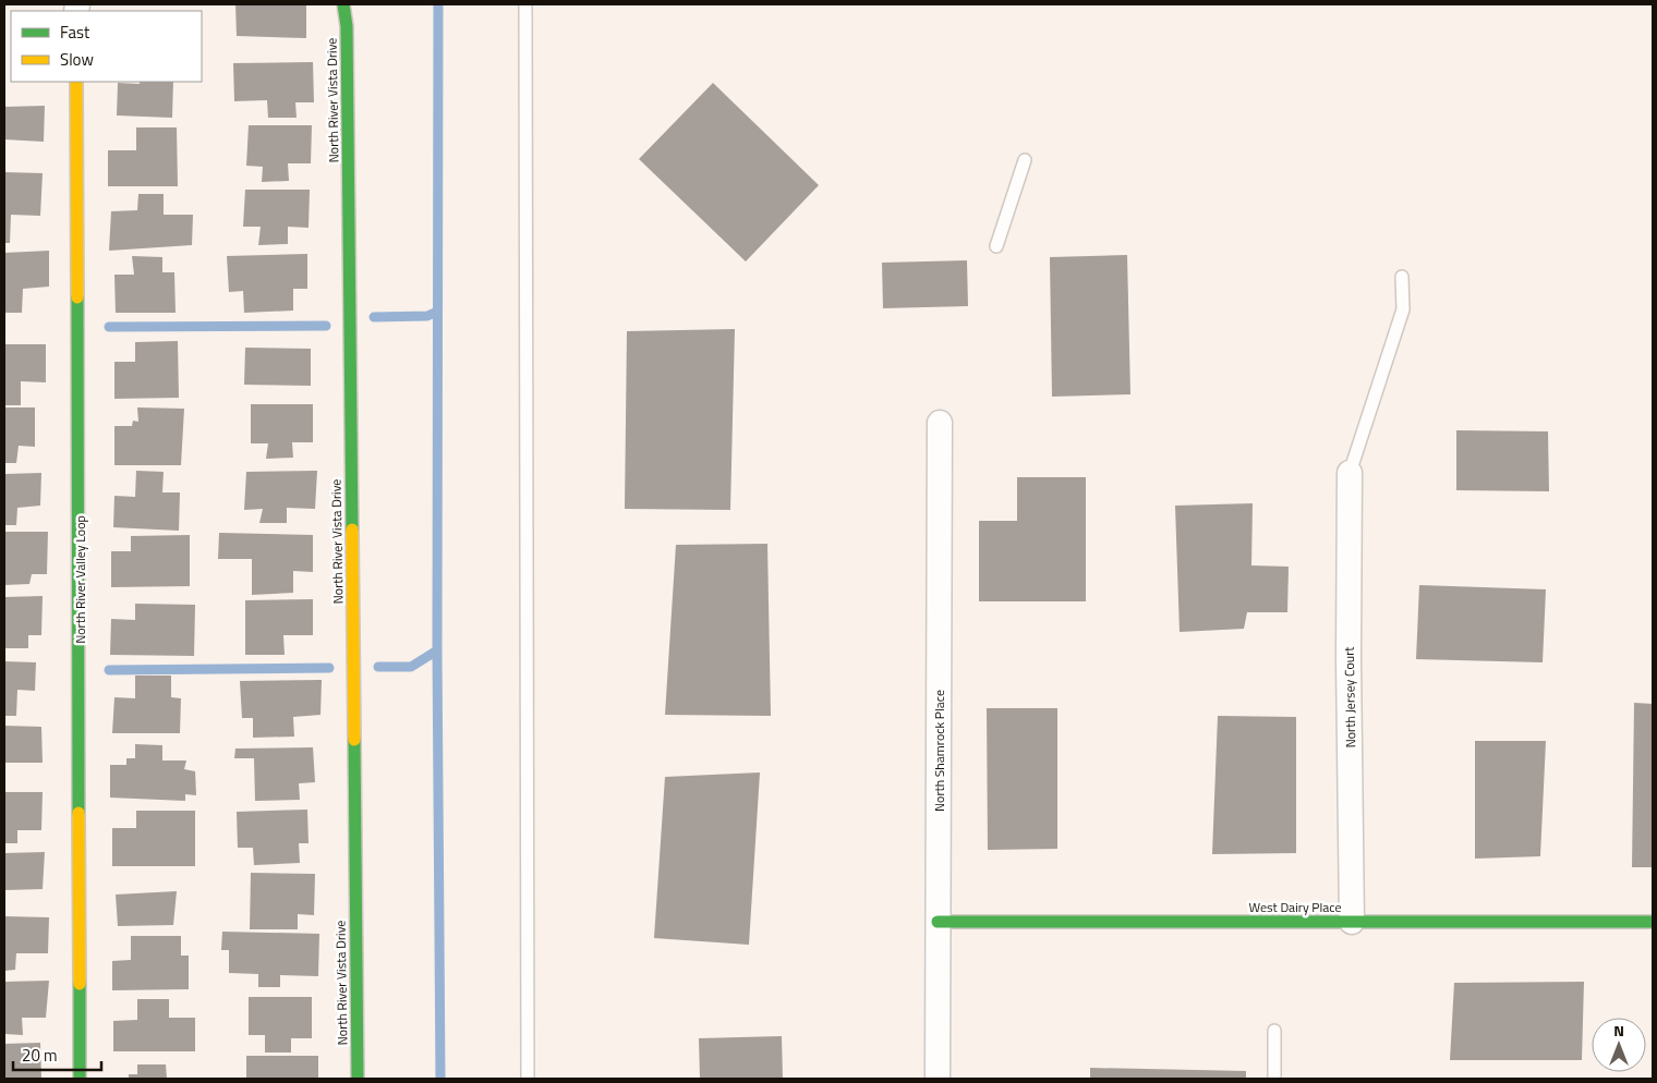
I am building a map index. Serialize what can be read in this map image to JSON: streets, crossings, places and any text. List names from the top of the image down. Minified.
{"streets":{"street":["North River Vista Drive","North River Valley Loop","North Jersey Court","North Shamrock Place","West Dairy Place"]},"crossings":[["North Jersey Court","West Dairy Place"],["North Shamrock Place","West Dairy Place"]],"legend":["Fast","Slow"],"scale_bar":"20 m","north":"top"}
